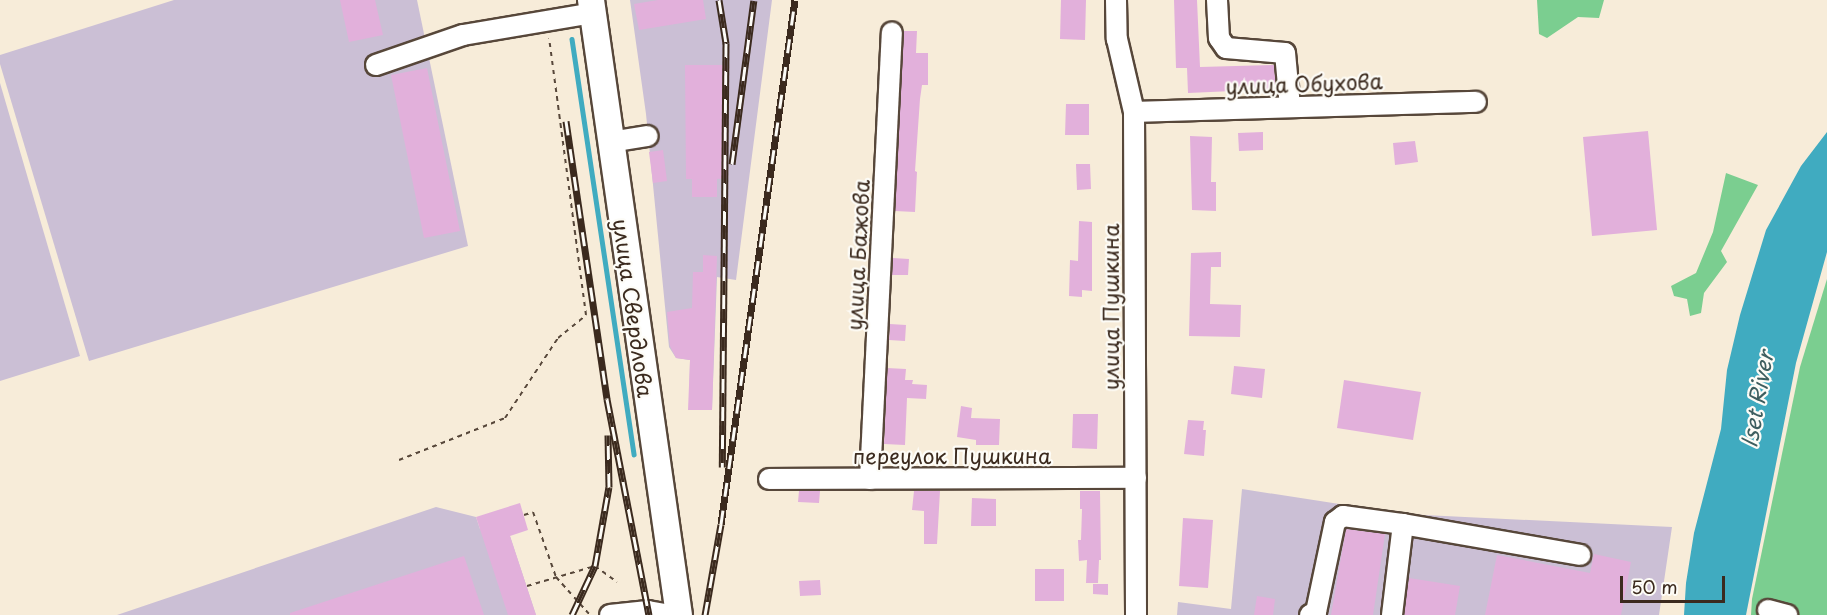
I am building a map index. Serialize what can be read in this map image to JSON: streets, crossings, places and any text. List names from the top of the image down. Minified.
{"streets":{"main road":["улица Свердлова"],"street":["улица Обухова","улица Бажова","улица Пушкина","переулок Пушкина"]},"crossings":[["улица Обухова","улица Пушкина"],["улица Бажова","переулок Пушкина"],["улица Пушкина","переулок Пушкина"]],"water":["Iset River"],"scale_bar":"50 m"}
